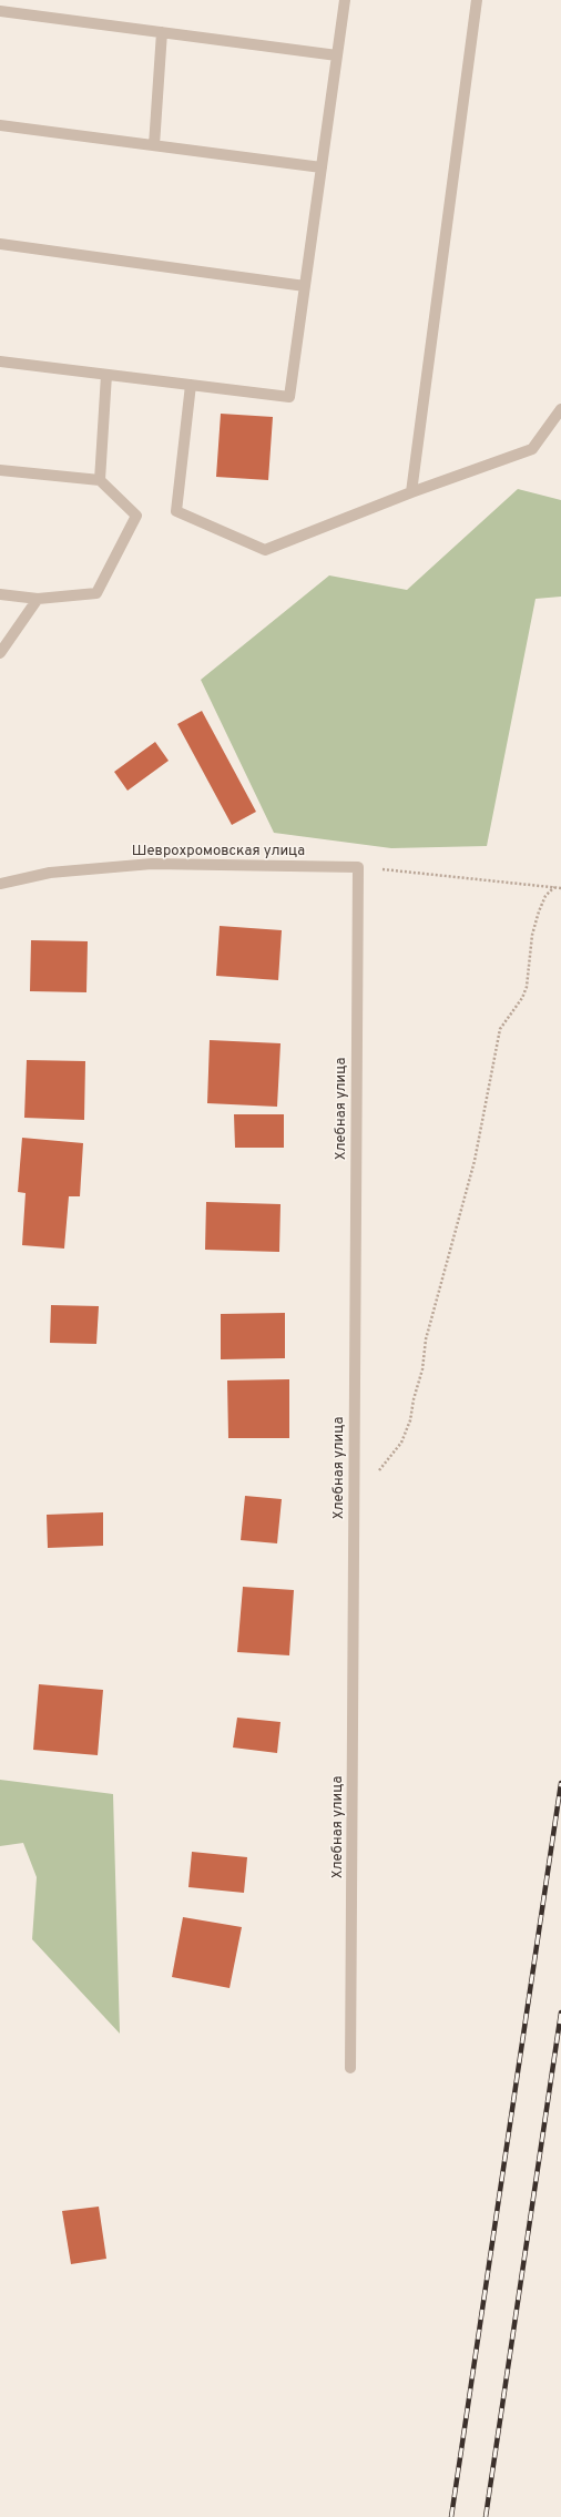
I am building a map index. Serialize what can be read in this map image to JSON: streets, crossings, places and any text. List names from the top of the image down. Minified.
{"streets":{"street":["Шеврохромовская улица","Хлебная улица"]},"crossings":[["Шеврохромовская улица","Хлебная улица"]]}
